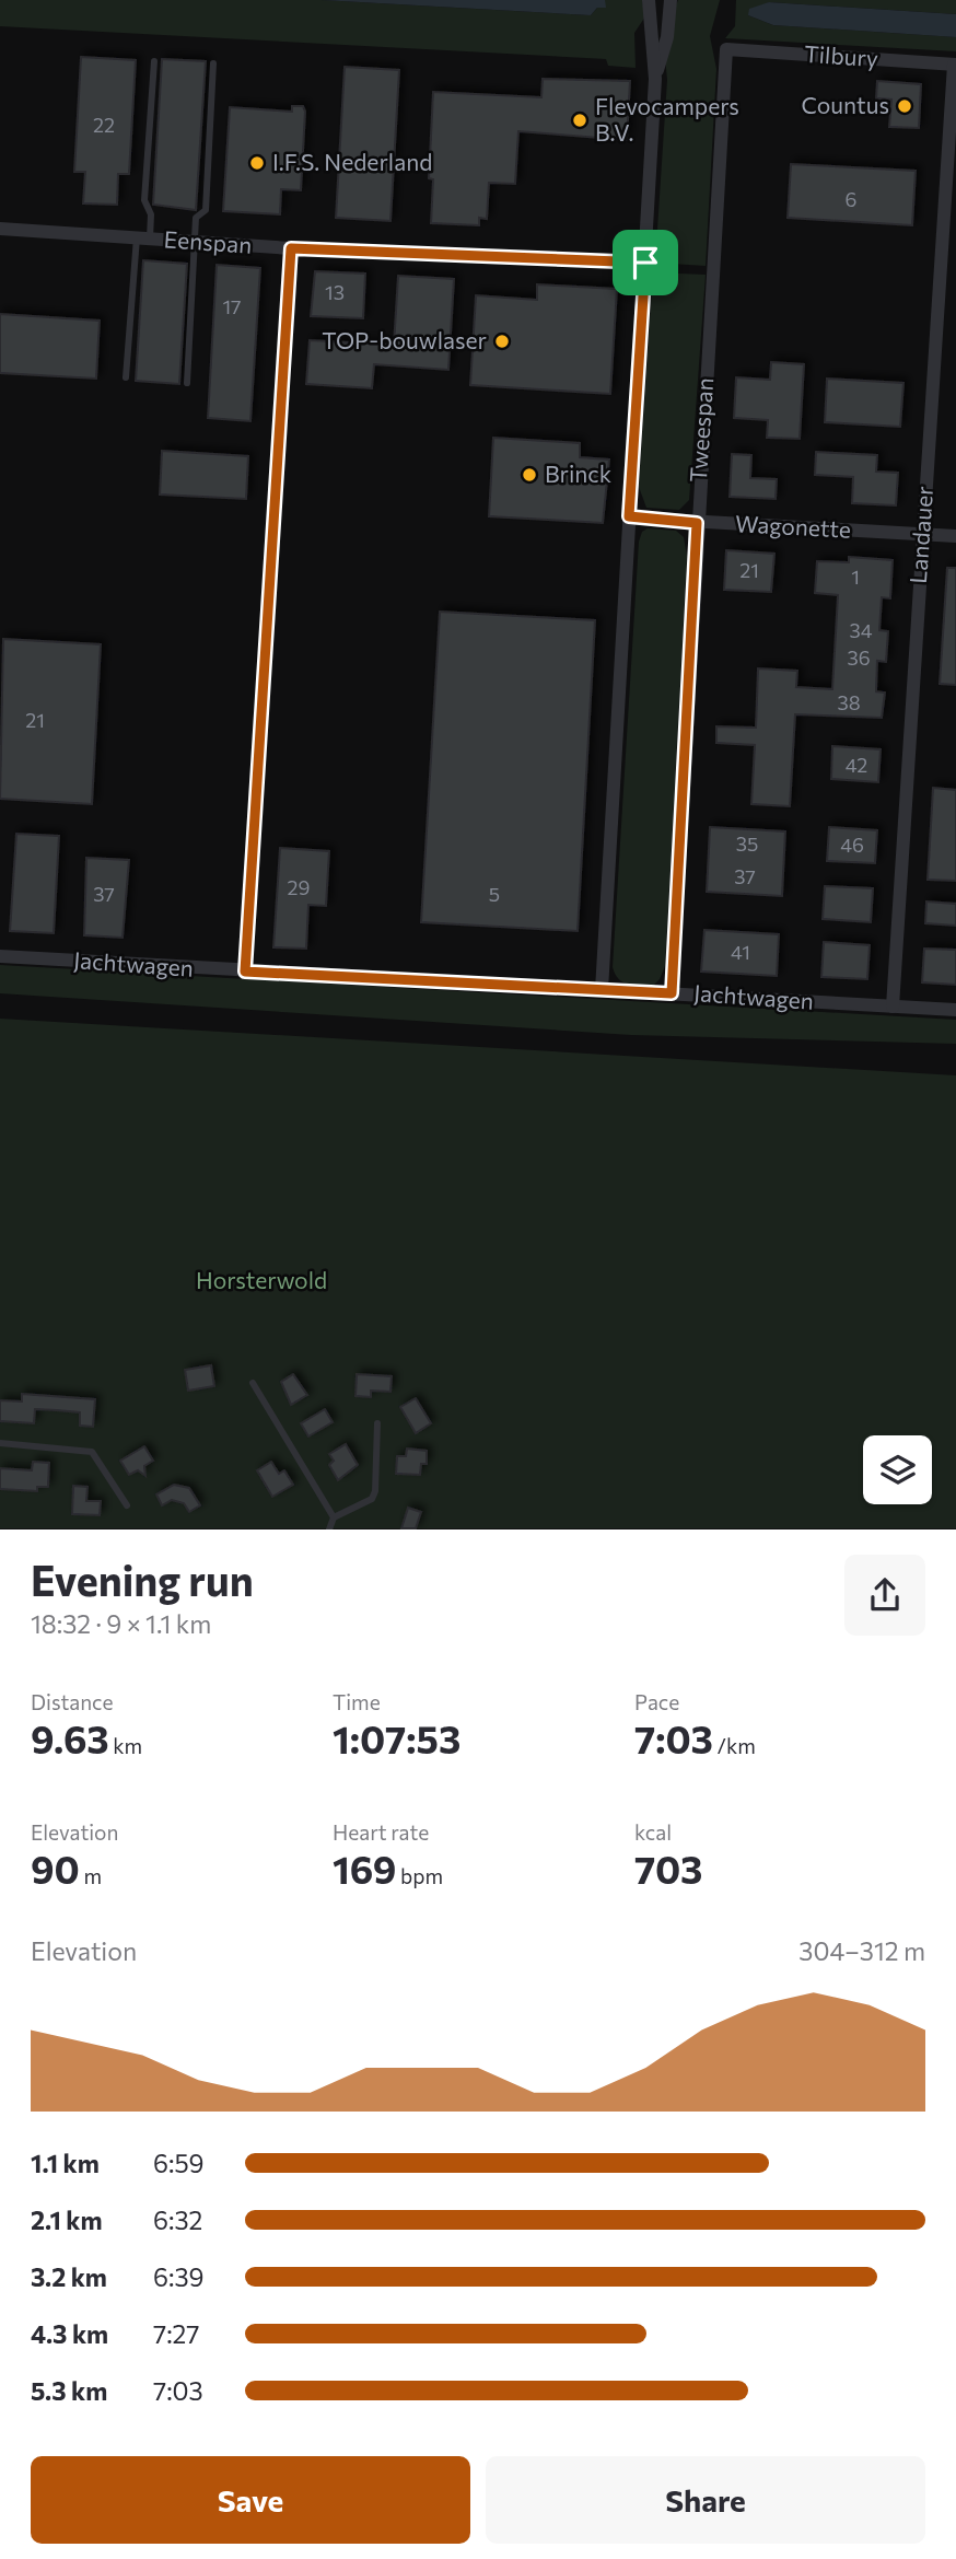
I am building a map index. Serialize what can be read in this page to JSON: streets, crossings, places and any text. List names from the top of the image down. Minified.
{"streets":{"street":["Tilbury","Eenspan","Tweespan","Wagonette","Landauer","Jachtwagen"]},"crossings":[["Tilbury","Tweespan"],["Tilbury","Landauer"],["Tweespan","Wagonette"],["Tweespan","Jachtwagen"],["Wagonette","Landauer"],["Landauer","Jachtwagen"]],"parks":["Horsterwold"],"places":["Countus","Flevocampers B.V.","I.F.S. Nederland","TOP-bouwlaser","Brinck"],"house_numbers":["22","6","13","17","21","1","34","36","38","21","42","35","46","37","29","37","5","41"],"page":{"heading":["Evening run","18:32 · 9 × 1.1 km"],"stats":[["Distance","9.63 km"],["Time","1:07:53"],["Pace","7:03 /km"],["Elevation","90 m"],["Heart rate","169 bpm"],["kcal","703"]],"chart":["Elevation","304–312 m"],"list":[{"name":"1.1 km","note":"6:59"},{"name":"2.1 km","note":"6:32"},{"name":"3.2 km","note":"6:39"},{"name":"4.3 km","note":"7:27"},{"name":"5.3 km","note":"7:03"}],"buttons":["Save","Share"]}}
